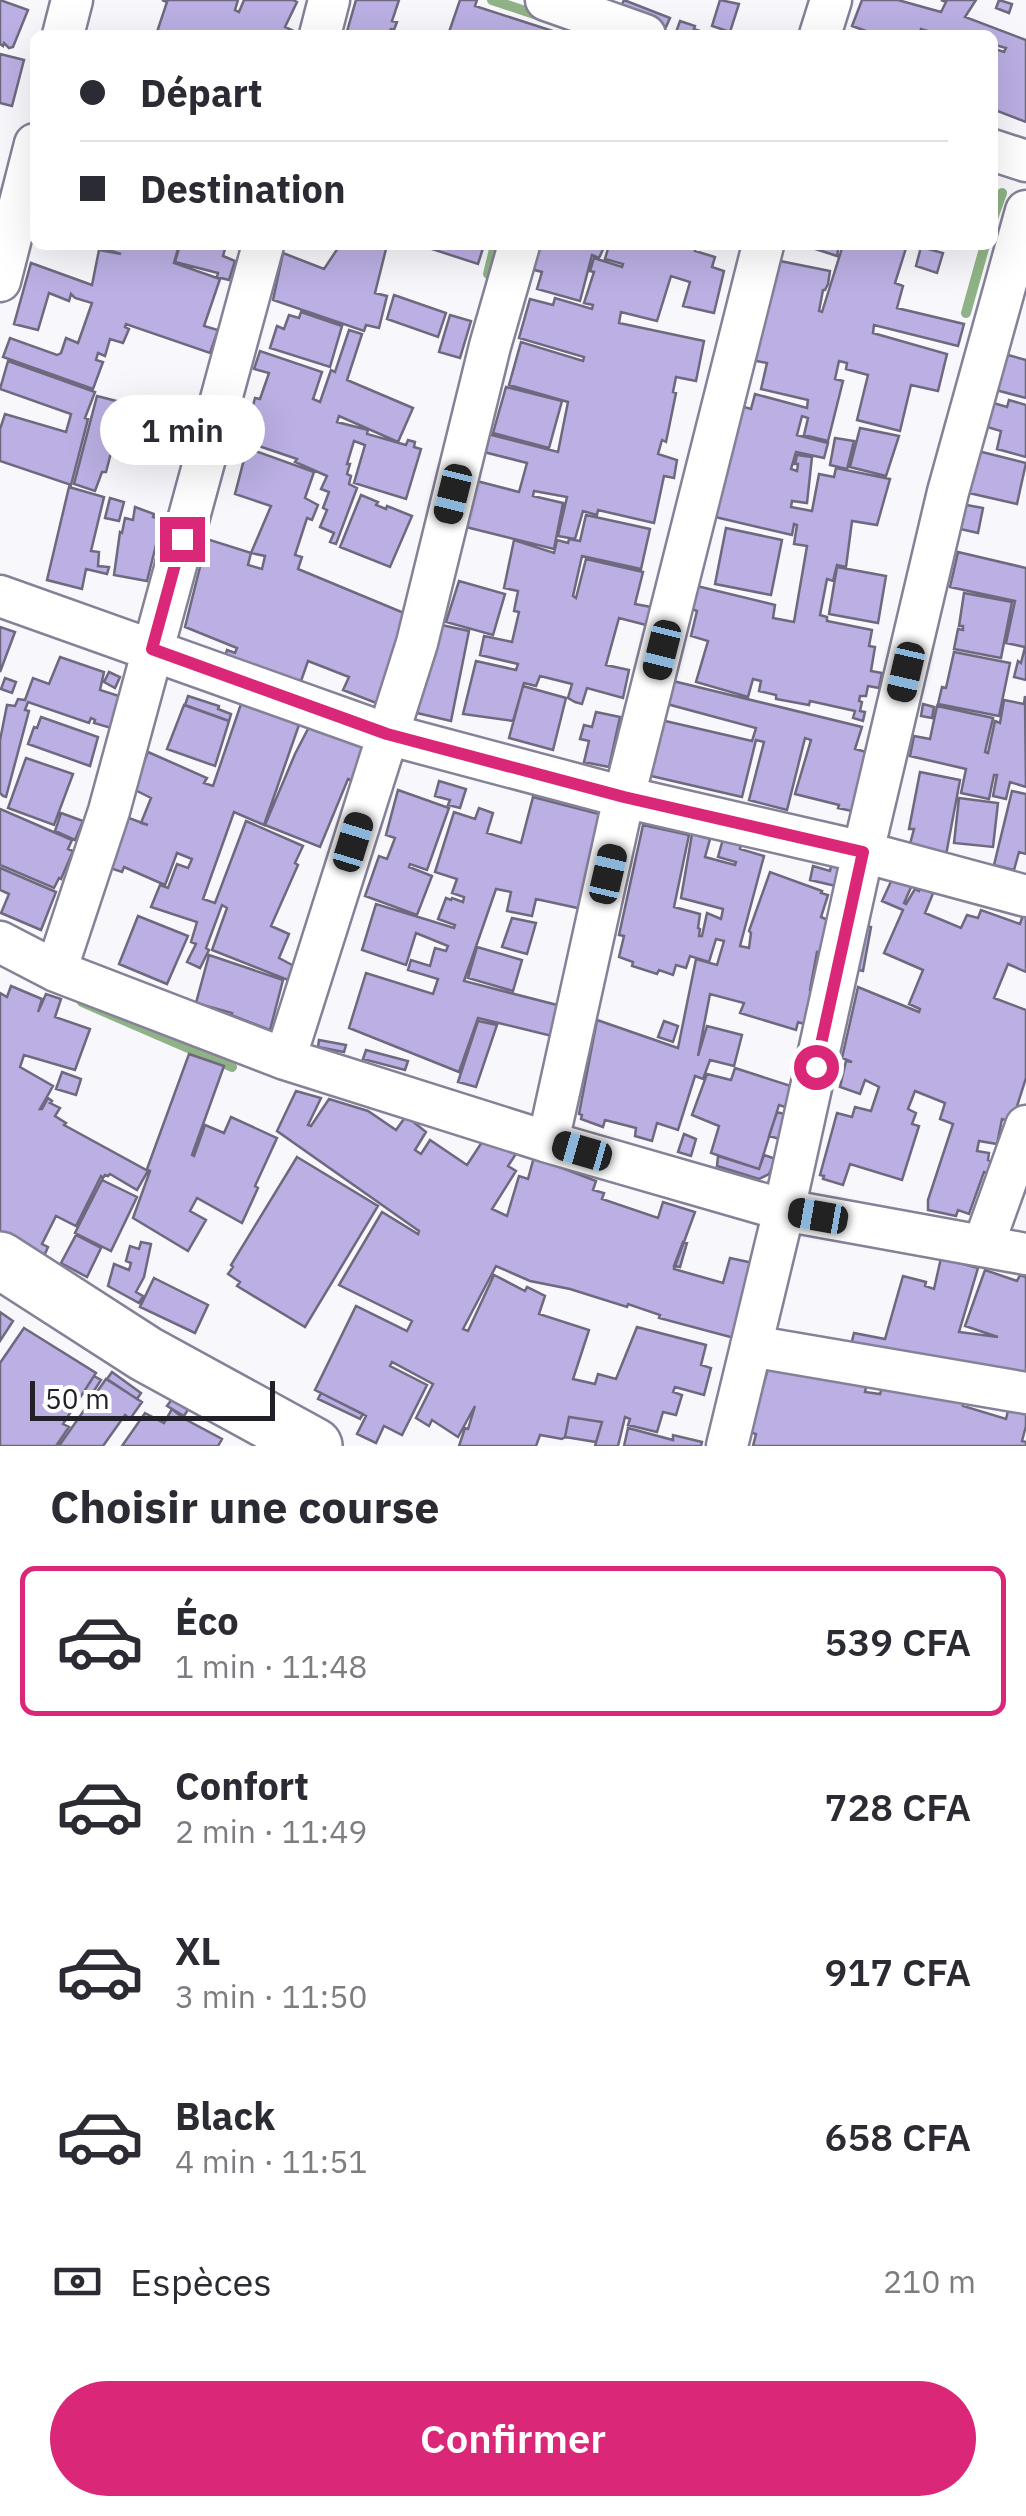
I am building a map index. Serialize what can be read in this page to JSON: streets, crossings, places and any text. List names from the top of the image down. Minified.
{"scale_bar":"50 m","page":{"banner":["Départ","Destination"],"bubble":"1 min","scale":"50 m","heading":"Choisir une course","list":[{"name":"Éco","note":"1 min · 11:48","value":"539 CFA"},{"name":"Confort","note":"2 min · 11:49","value":"728 CFA"},{"name":"XL","note":"3 min · 11:50","value":"917 CFA"},{"name":"Black","note":"4 min · 11:51","value":"658 CFA"}],"pay":["Espèces","210 m"],"buttons":"Confirmer"}}
